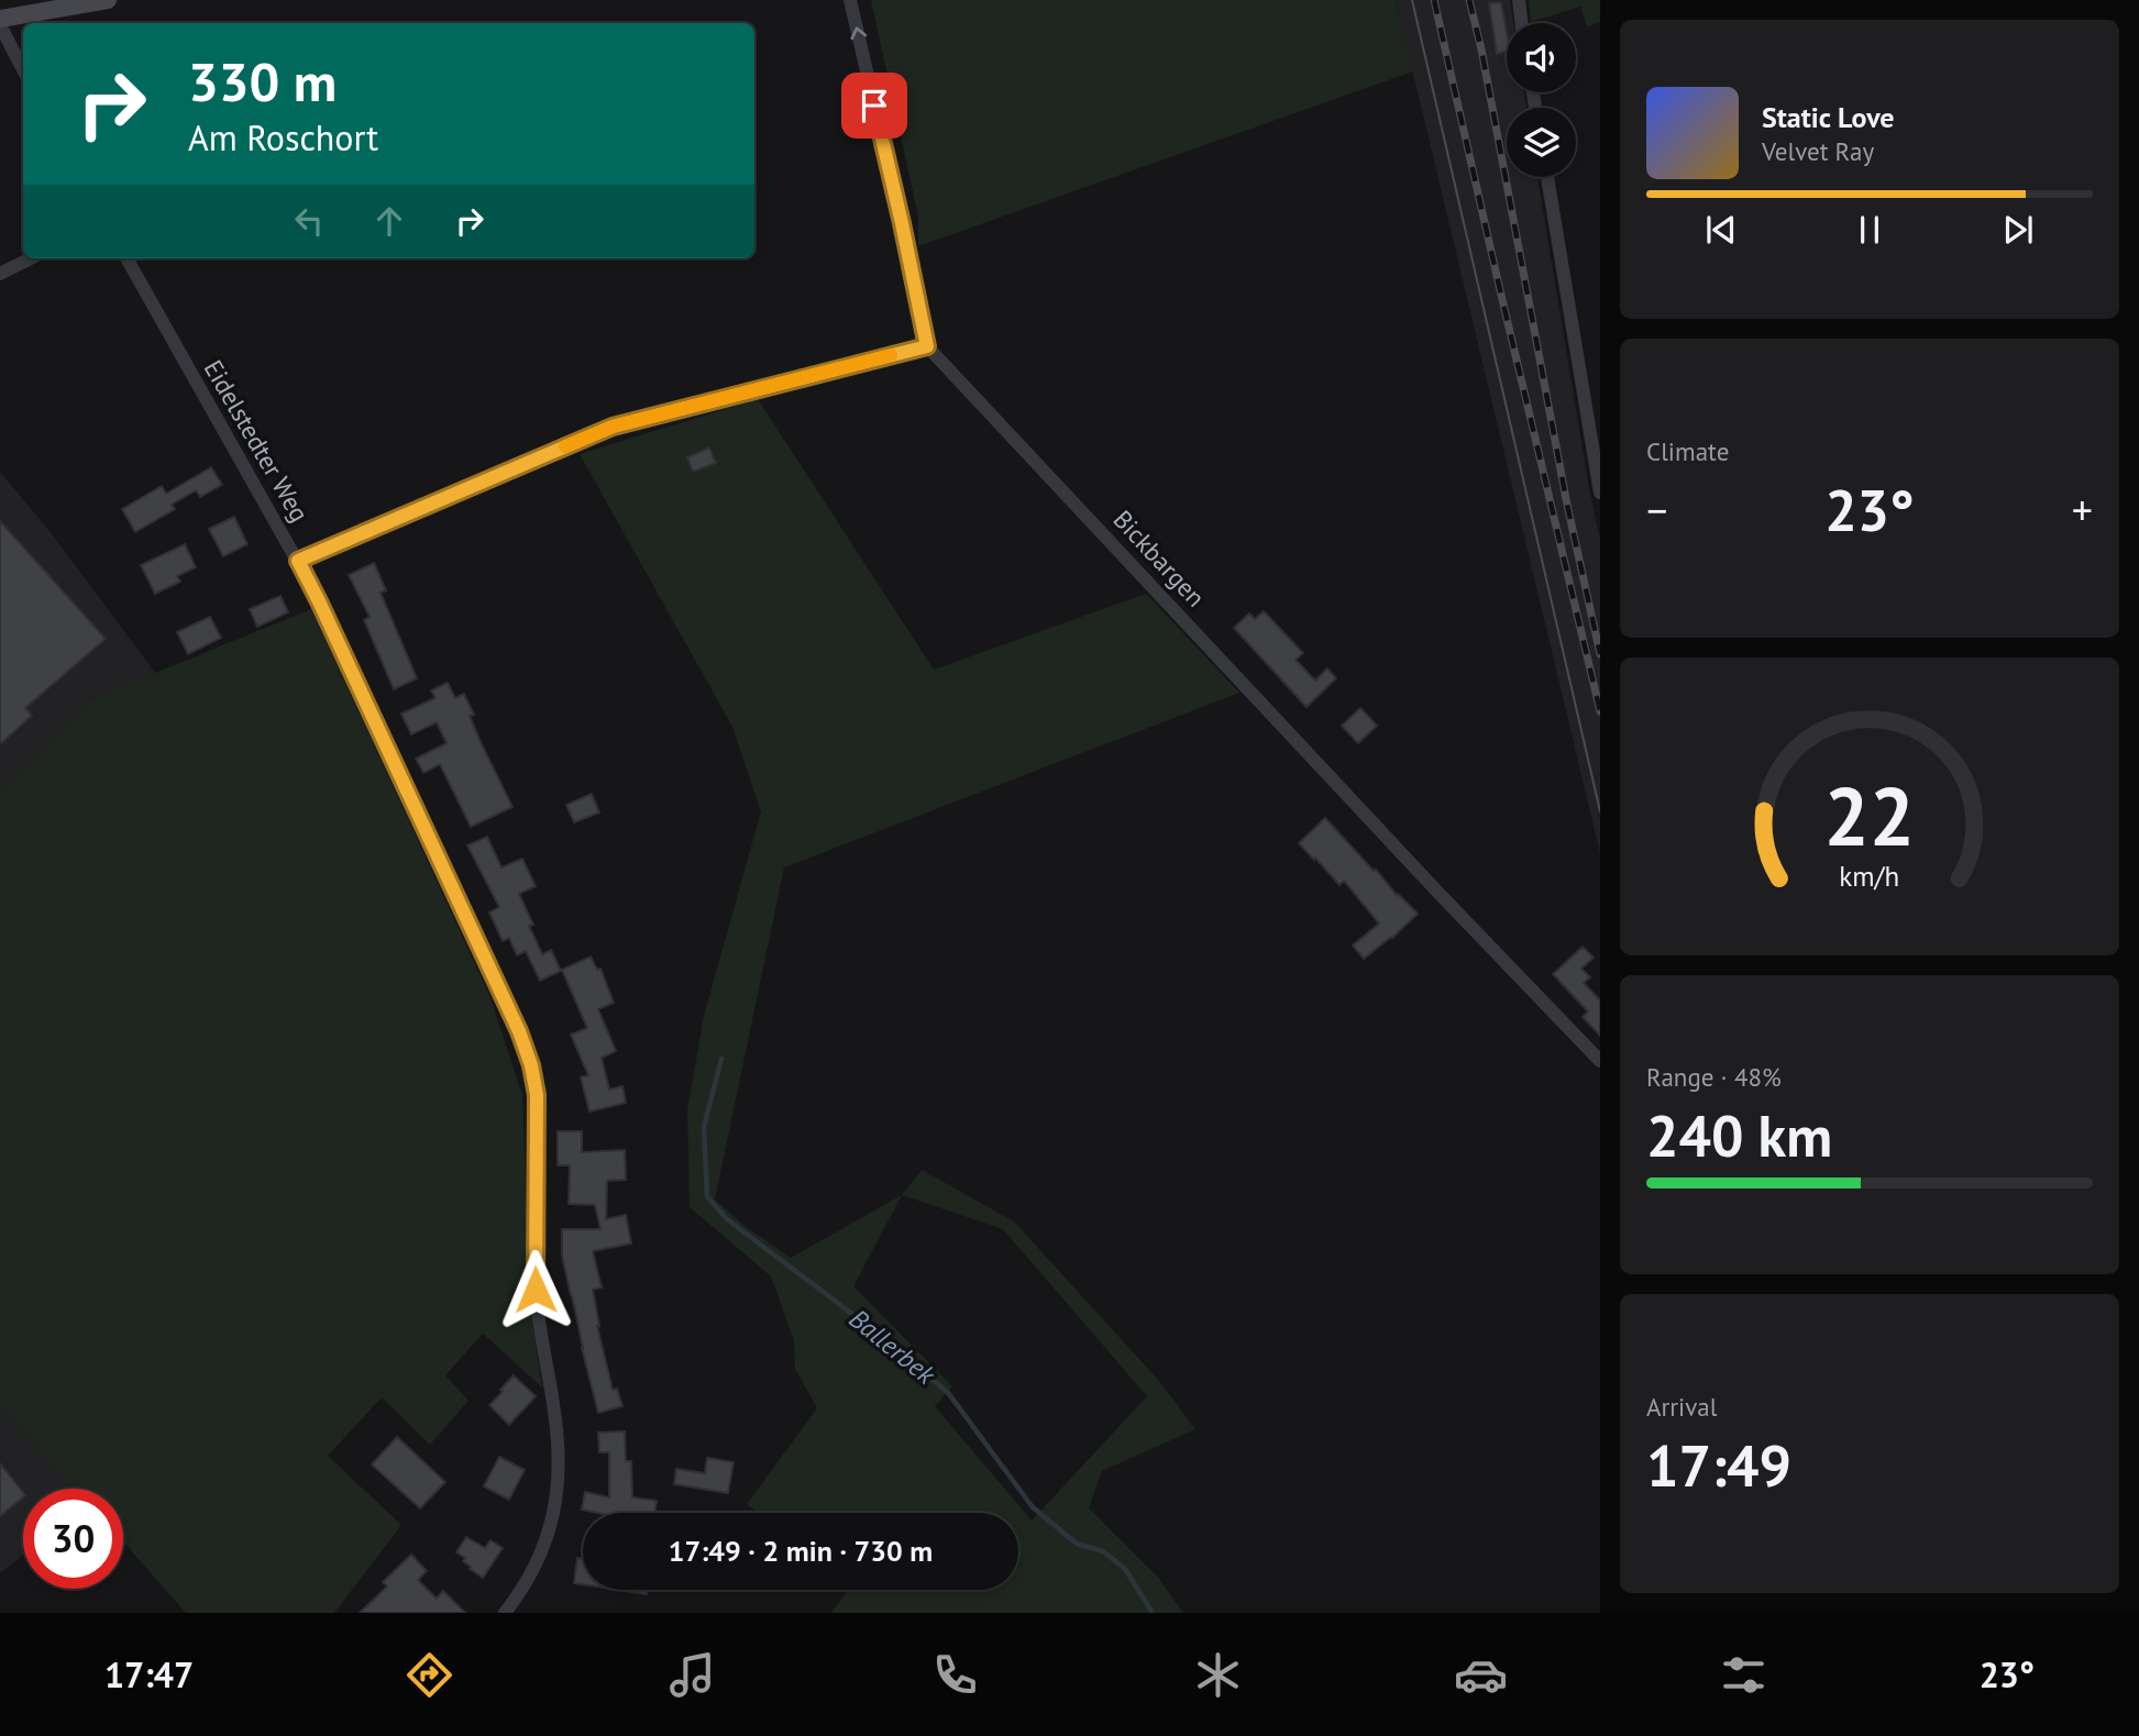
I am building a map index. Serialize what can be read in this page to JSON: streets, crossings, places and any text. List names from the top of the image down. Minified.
{"streets":{"street":["Eidelstedter Weg","Bickbargen"]},"water":["Ballerbek"],"page":{"turn":["330 m","Am Roschort"],"song":["Static Love","Velvet Ray"],"tile":["Climate",["Range · 48%","240 km"],["Arrival","17:49"]],"heat":["−","23°","+"],"limit":"30","trip":"17:49 · 2 min · 730 m","tabs":["17:47","23°"],"gauge":["22","km/h"]}}
